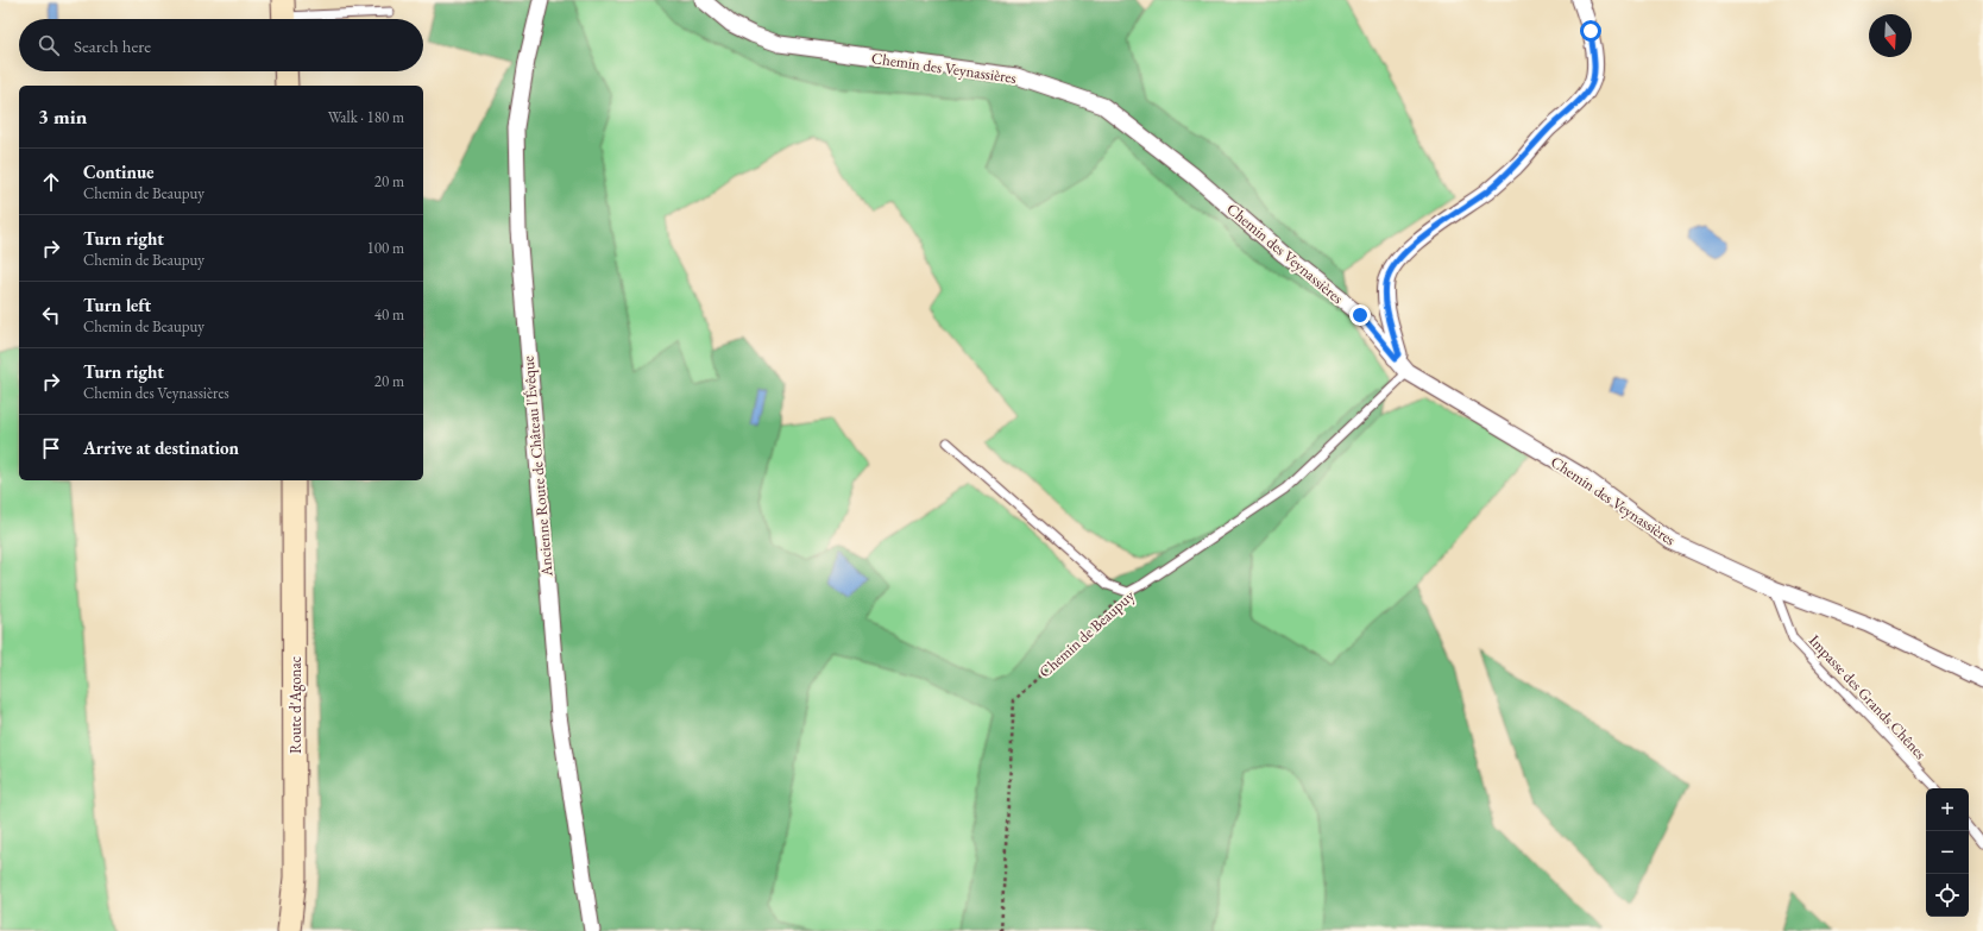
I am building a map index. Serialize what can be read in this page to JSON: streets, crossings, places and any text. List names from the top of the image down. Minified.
{"streets":{"main road":["Route d'Agonac"],"street":["Chemin des Veynassières","Ancienne Route de Château l'Évêque"],"lane":["Chemin de Beaupuy","Impasse des Grands Chênes"]},"crossings":[["Chemin des Veynassières","Chemin de Beaupuy"],["Chemin des Veynassières","Impasse des Grands Chênes"]],"north":"bottom","page":{"search":"Search here","heading":["3 min","Walk · 180 m"],"list":[["Continue","Chemin de Beaupuy","20 m"],["Turn right","Chemin de Beaupuy","100 m"],["Turn left","Chemin de Beaupuy","40 m"],["Turn right","Chemin des Veynassières","20 m"],"Arrive at destination"],"map_buttons":["+","−"]}}
